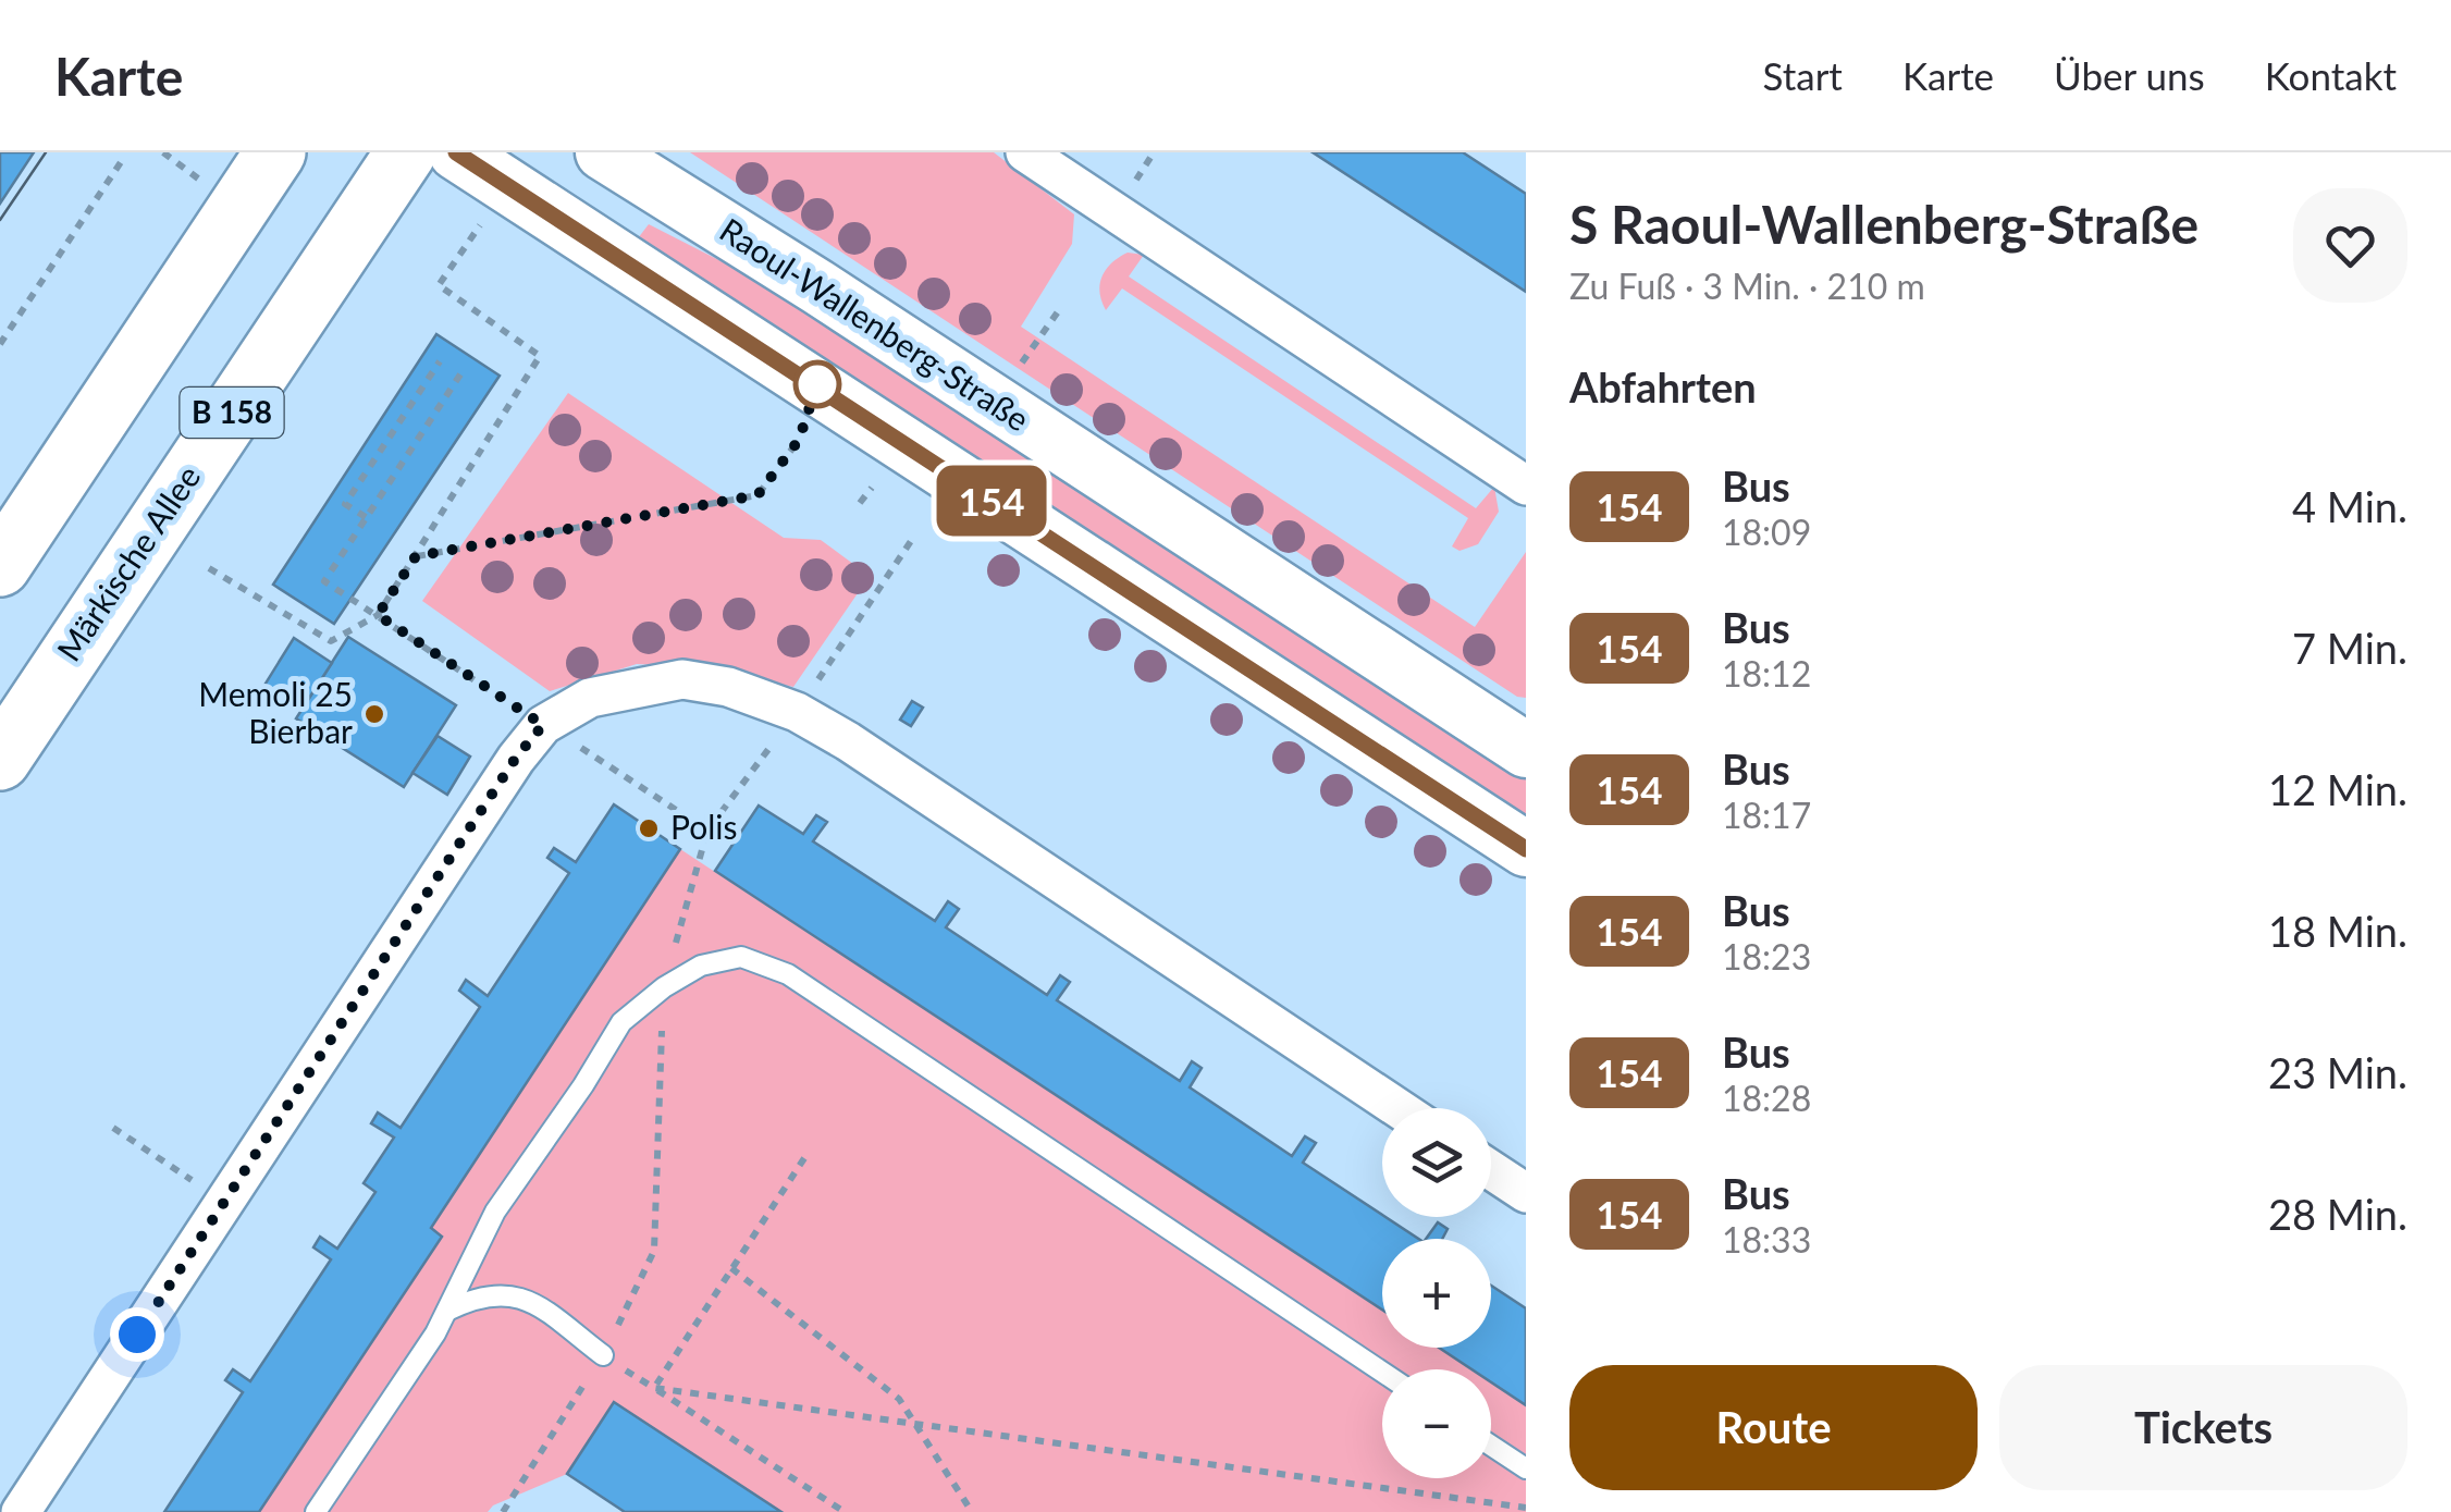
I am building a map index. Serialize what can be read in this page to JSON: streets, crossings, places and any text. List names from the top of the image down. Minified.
{"streets":{"main road":["Raoul-Wallenberg-Straße","B 158","Märkische Allee"]},"places":["Memoli 25 Bierbar","Polis"],"lines":["bus line 154"],"page":{"header":"Karte","nav":["Start","Karte","Über uns","Kontakt"],"on_map":"154","heading":[["S Raoul-Wallenberg-Straße","Zu Fuß · 3 Min. · 210 m"],"Abfahrten"],"list":[{"mark":"154","name":"Bus","note":"18:09","value":"4 Min."},{"mark":"154","name":"Bus","note":"18:12","value":"7 Min."},{"mark":"154","name":"Bus","note":"18:17","value":"12 Min."},{"mark":"154","name":"Bus","note":"18:23","value":"18 Min."},{"mark":"154","name":"Bus","note":"18:28","value":"23 Min."},{"mark":"154","name":"Bus","note":"18:33","value":"28 Min."}],"map_buttons":["+","−"],"buttons":["Route","Tickets"]}}
